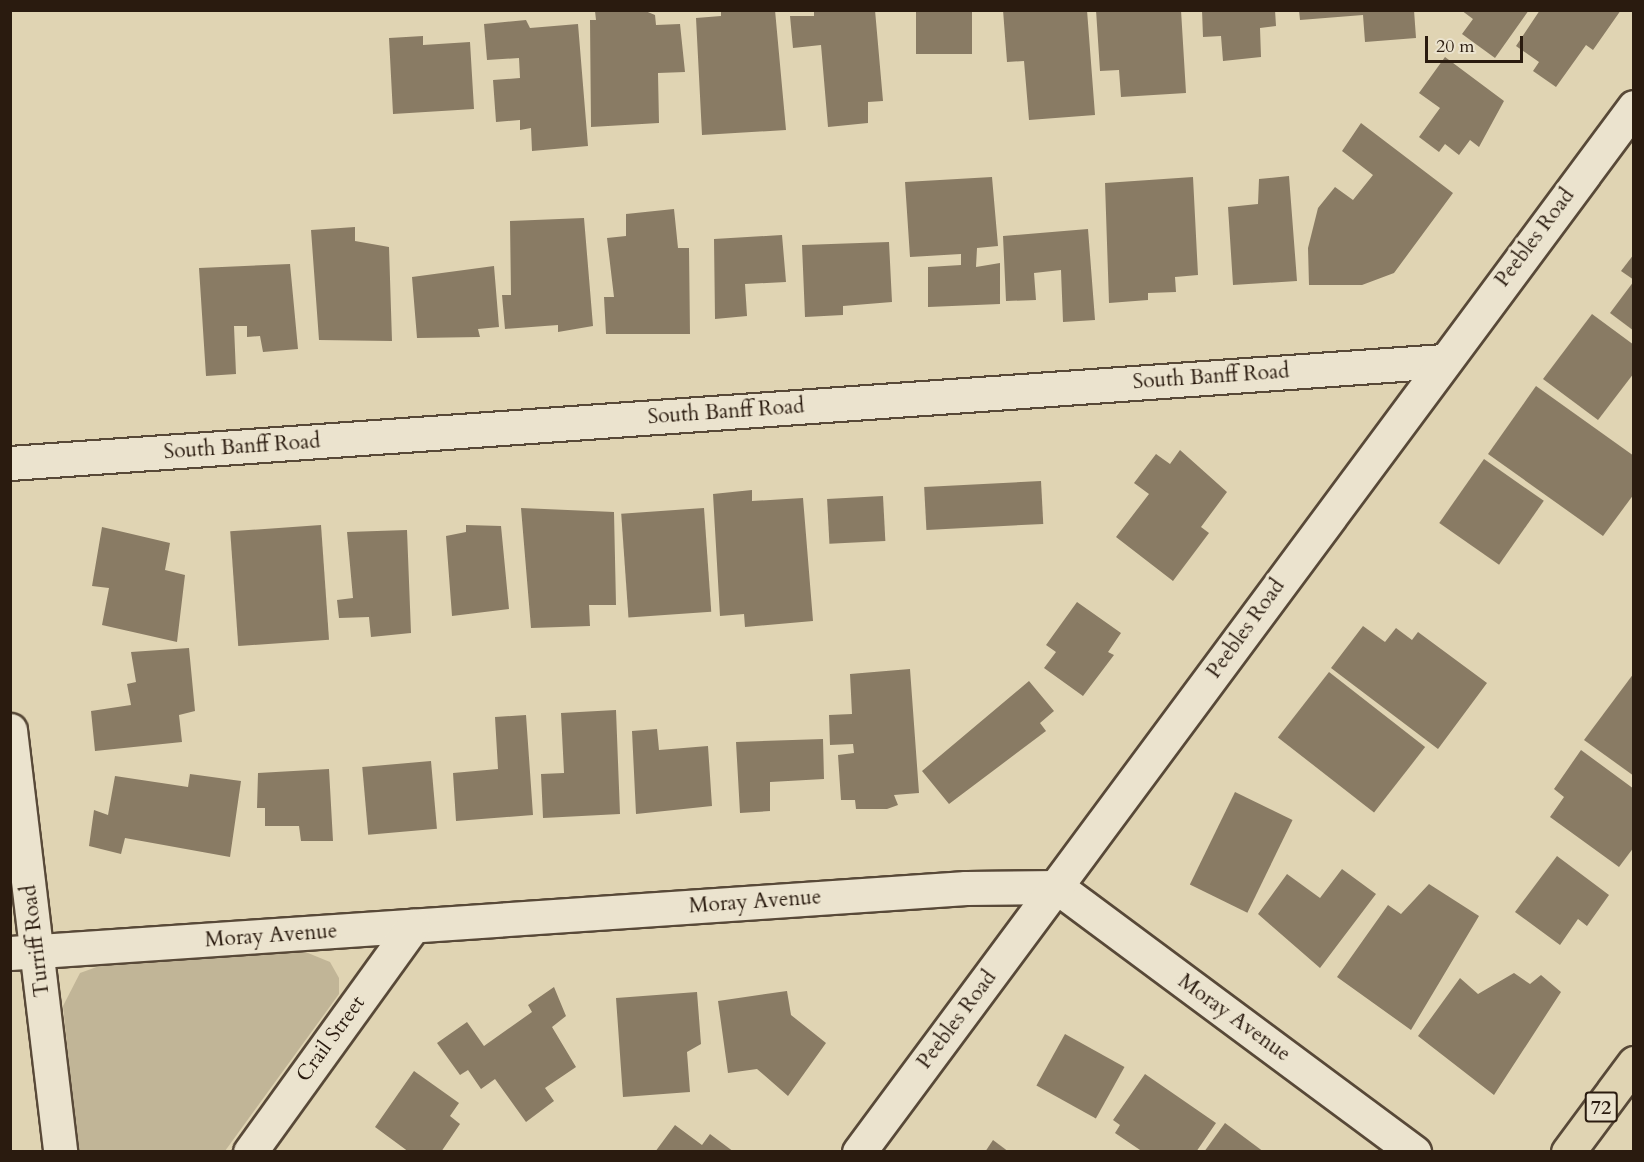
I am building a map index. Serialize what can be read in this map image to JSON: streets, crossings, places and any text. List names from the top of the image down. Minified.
{"streets":{"main road":["72"],"street":["Peebles Road","South Banff Road","Moray Avenue","Turriff Road","Crail Street"]},"crossings":[["Peebles Road","South Banff Road"],["Peebles Road","Moray Avenue"],["Moray Avenue","Turriff Road"],["Moray Avenue","Crail Street"]],"scale_bar":"20 m"}
